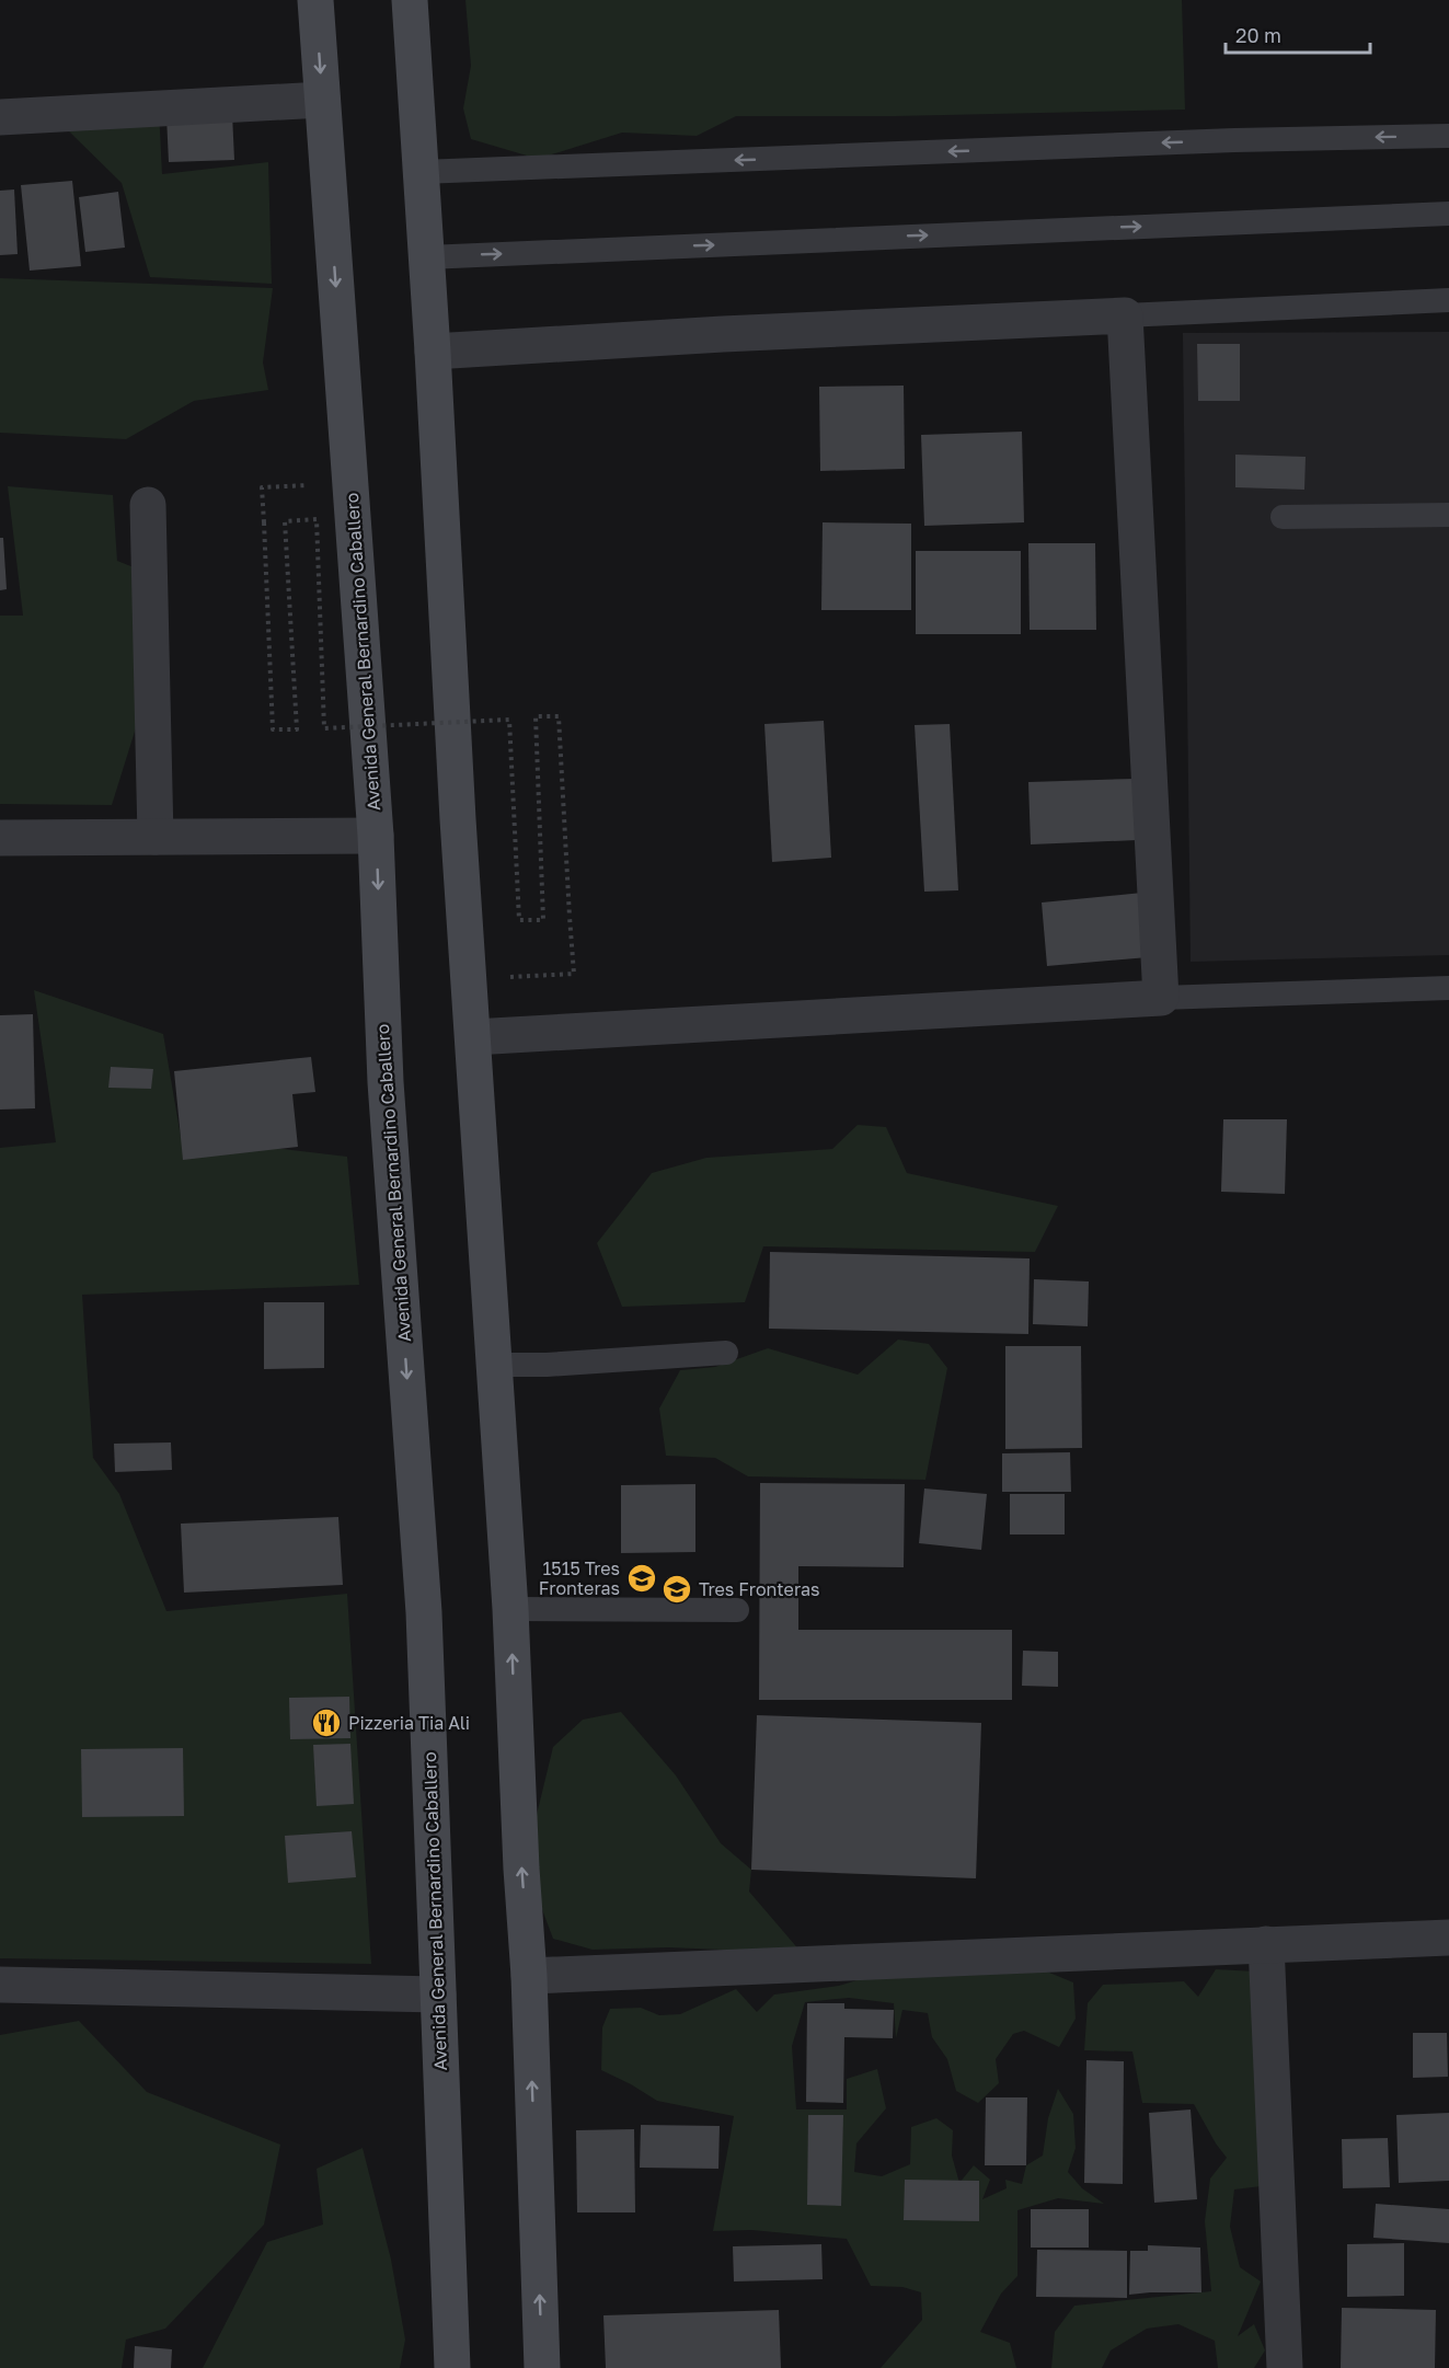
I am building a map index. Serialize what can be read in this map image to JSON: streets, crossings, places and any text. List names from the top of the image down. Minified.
{"streets":{"main road":["Avenida General Bernardino Caballero"]},"places":{"school or university":["1515 Tres Fronteras","Tres Fronteras"],"restaurant":["Pizzeria Tia Ali"]},"scale_bar":"20 m"}
